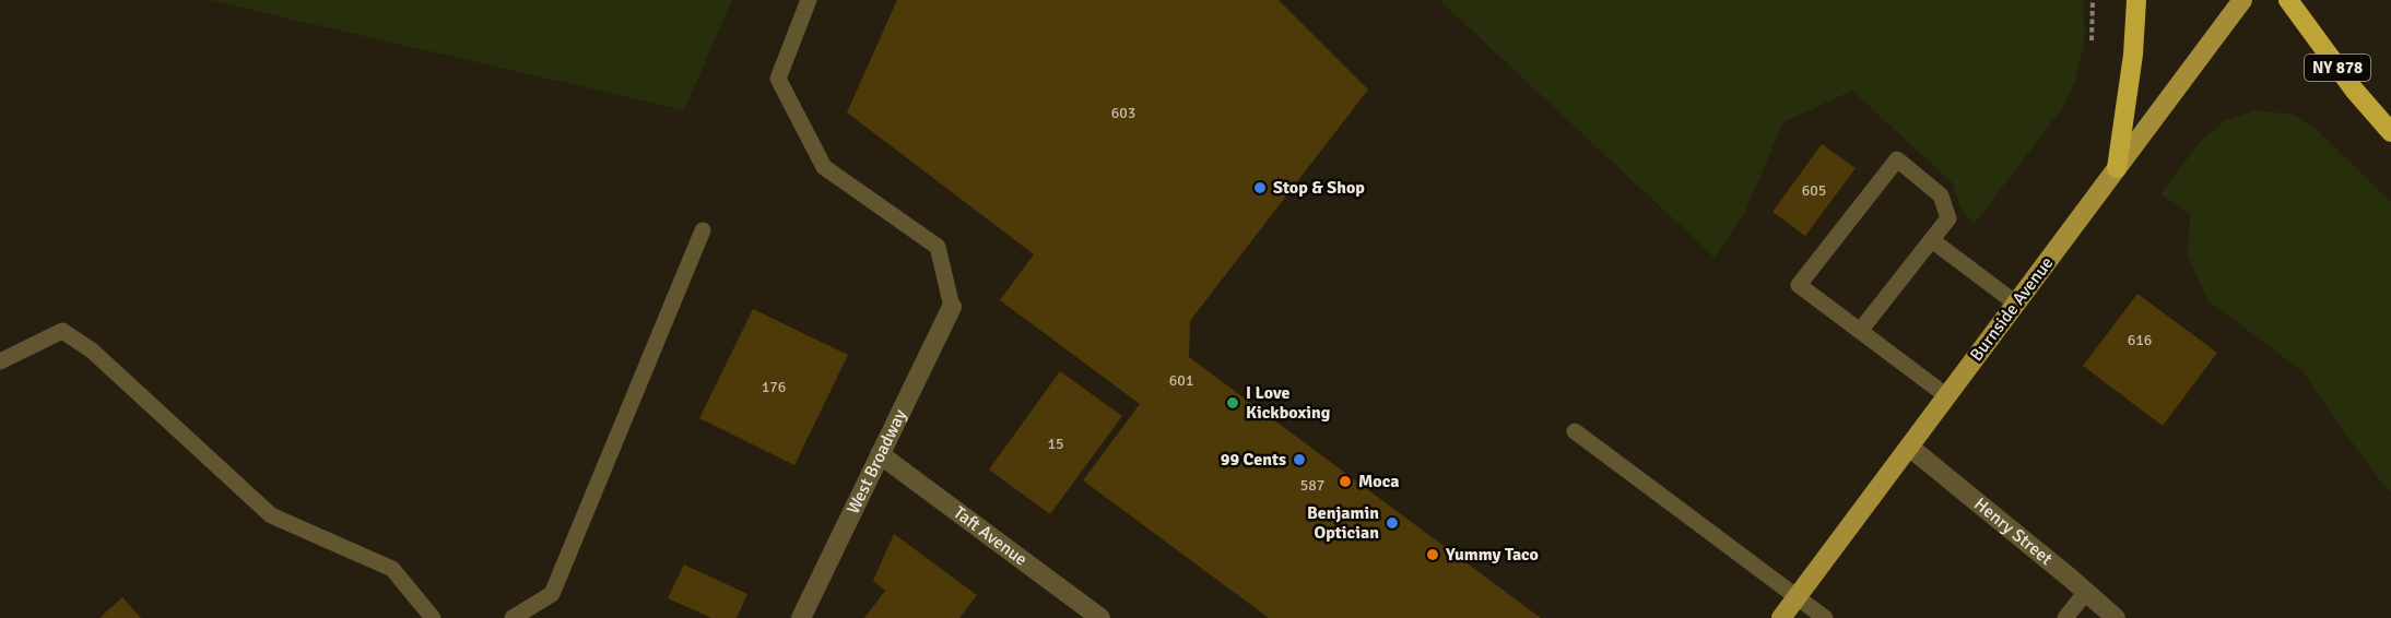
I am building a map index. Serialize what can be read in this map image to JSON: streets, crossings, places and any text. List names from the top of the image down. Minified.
{"streets":{"highway":["NY 878"],"main road":["Burnside Avenue"],"street":["West Broadway","Henry Street","Taft Avenue"]},"crossings":[["Burnside Avenue","Henry Street"],["West Broadway","Taft Avenue"]],"places":["Stop & Shop","I Love Kickboxing","99 Cents","Moca","Benjamin Optician","Yummy Taco"],"house_numbers":["603","605","616","601","176","15","587"]}
